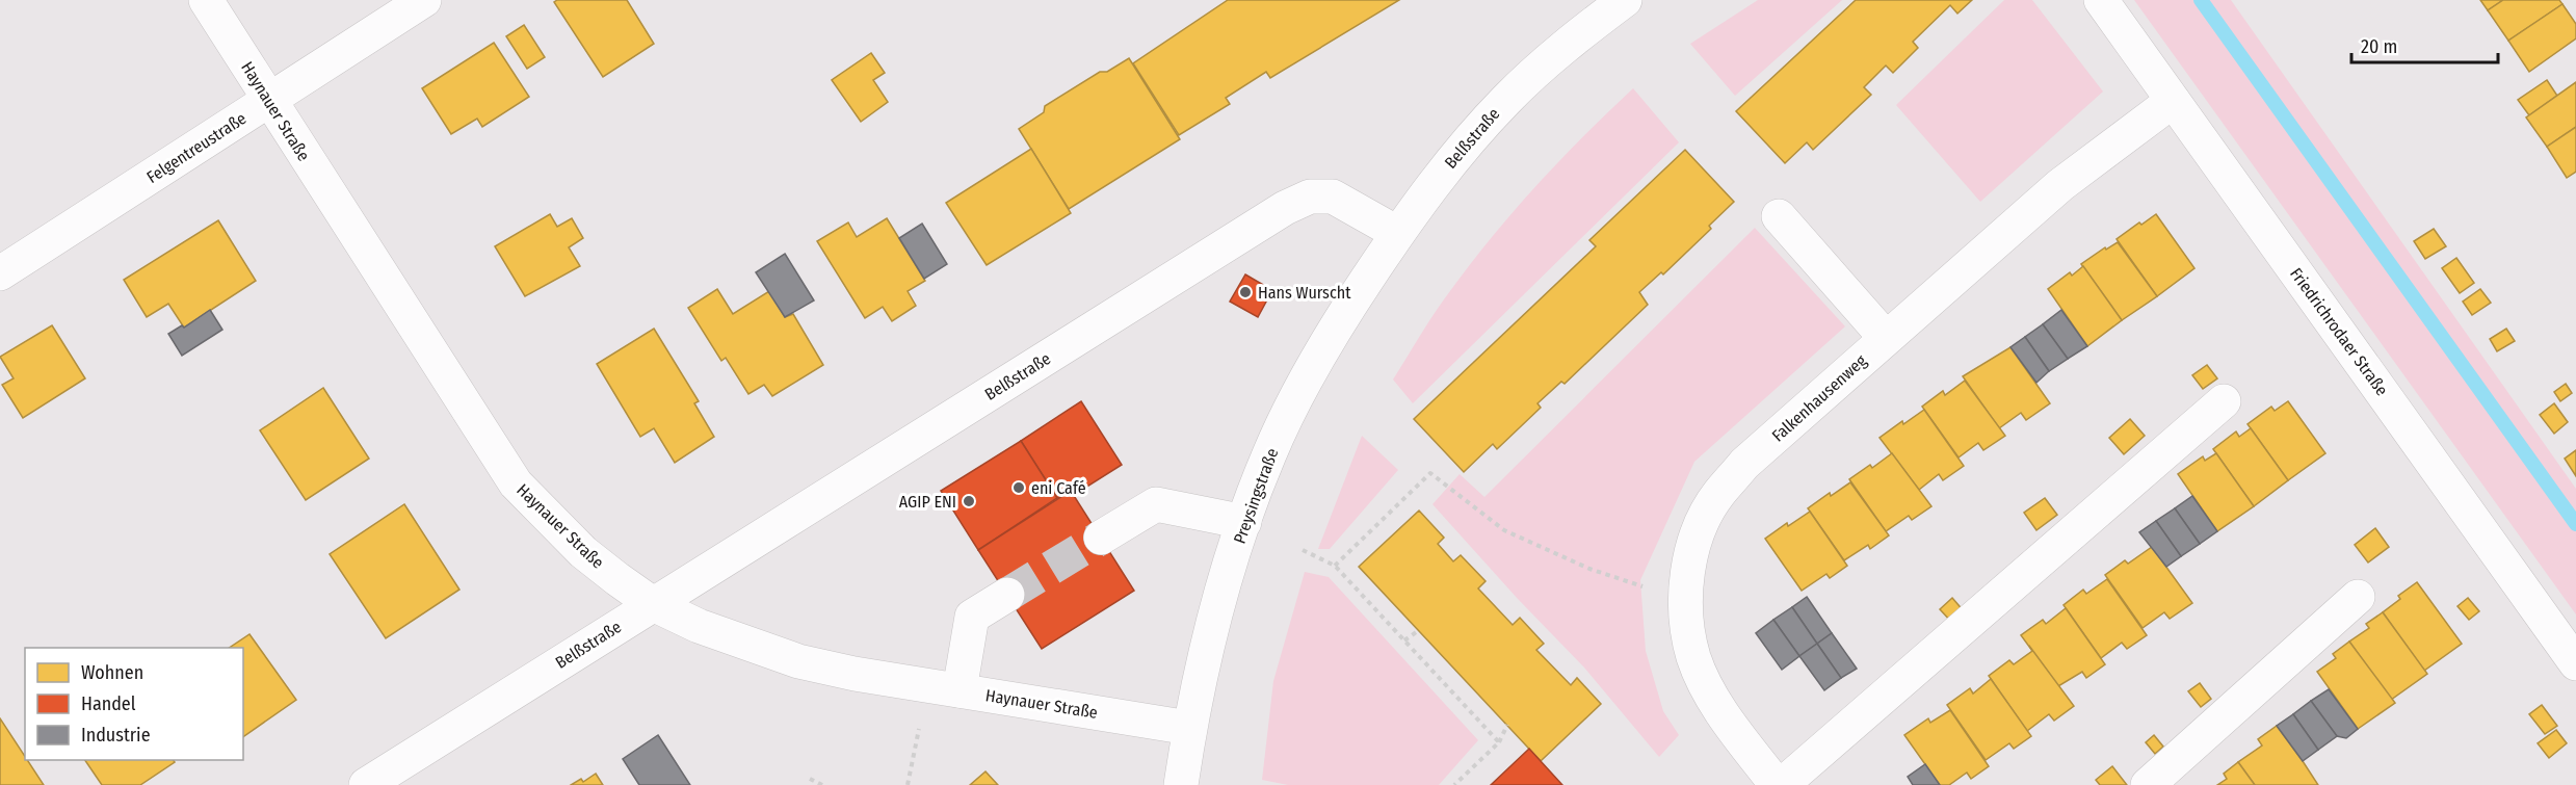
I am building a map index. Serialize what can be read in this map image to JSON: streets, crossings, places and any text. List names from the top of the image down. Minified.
{"streets":{"street":["Haynauer Straße","Belßstraße","Felgentreustraße","Friedrichrodaer Straße","Falkenhausenweg","Preysingstraße"]},"crossings":[["Haynauer Straße","Belßstraße"],["Haynauer Straße","Felgentreustraße"],["Haynauer Straße","Preysingstraße"],["Belßstraße","Preysingstraße"],["Friedrichrodaer Straße","Falkenhausenweg"]],"places":["Hans Wurscht","eni Café","AGIP ENI"],"legend":["Wohnen","Handel","Industrie"],"scale_bar":"20 m"}
